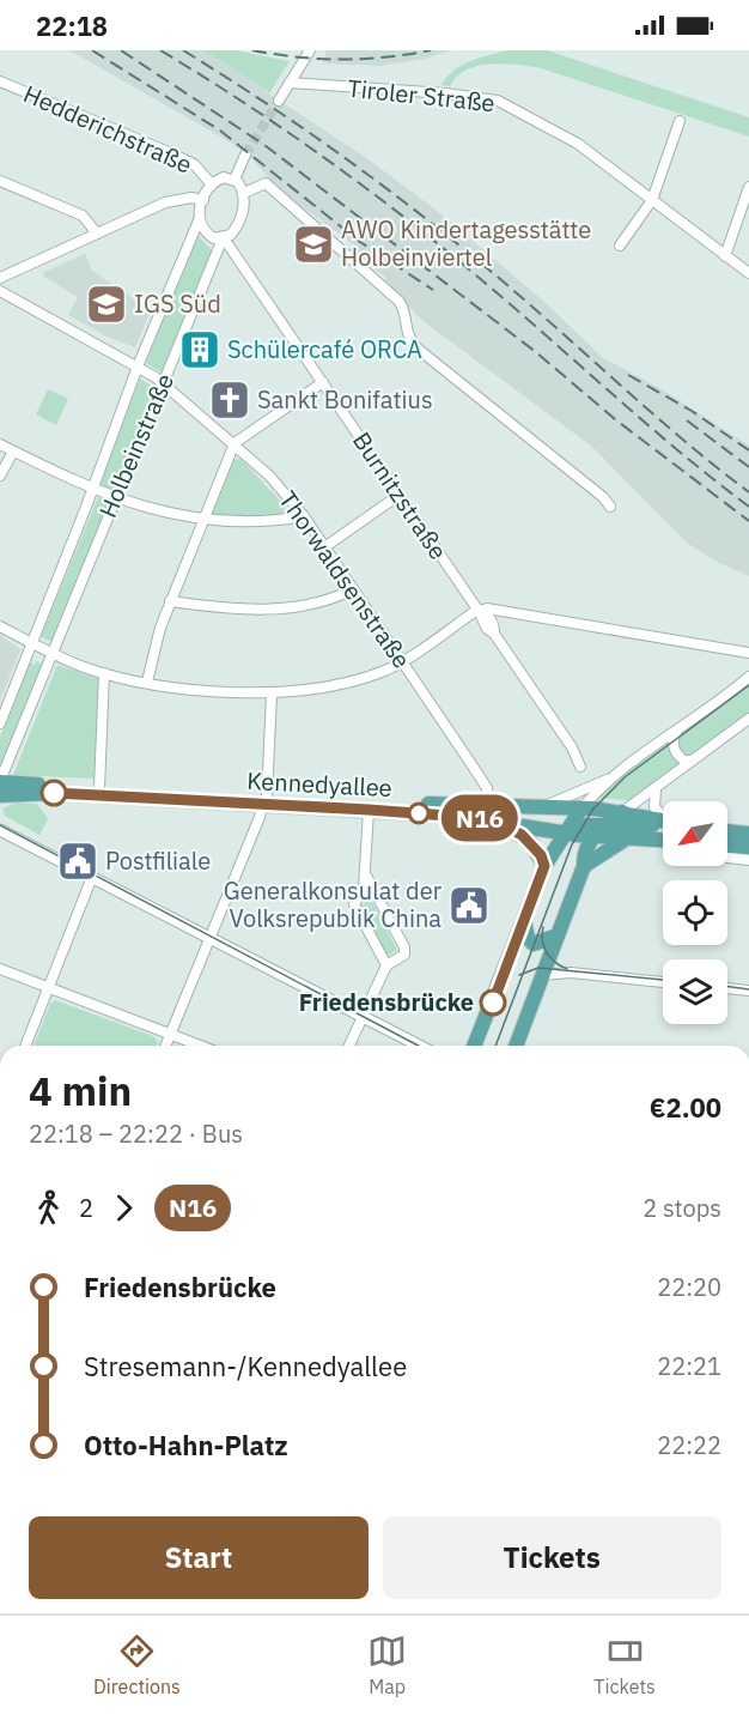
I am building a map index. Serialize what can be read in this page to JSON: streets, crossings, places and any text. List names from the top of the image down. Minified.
{"streets":{"main road":["Kennedyallee"],"street":["Tiroler Straße","Hedderichstraße","Holbeinstraße","Burnitzstraße","Thorwaldsenstraße"]},"crossings":[["Hedderichstraße","Holbeinstraße"],["Hedderichstraße","Burnitzstraße"],["Holbeinstraße","Burnitzstraße"],["Holbeinstraße","Thorwaldsenstraße"],["Holbeinstraße","Kennedyallee"],["Thorwaldsenstraße","Kennedyallee"]],"places":{"school or university":["AWO Kindertagesstätte Holbeinviertel","IGS Süd"],"building":["Schülercafé ORCA"],"church":["Sankt Bonifatius"],"public building":["Postfiliale","Generalkonsulat der Volksrepublik China"],"other":["Friedensbrücke"]},"lines":["bus line N16"],"north":"bottom left","page":{"status":"22:18","on_map":"N16","heading":["4 min","22:18 – 22:22 · Bus","€2.00"],"legs":["2","N16","2 stops"],"list":[{"name":"Friedensbrücke","value":"22:20"},{"name":"Stresemann-/Kennedyallee","value":"22:21"},{"name":"Otto-Hahn-Platz","value":"22:22"}],"buttons":["Start","Tickets"],"tabs":["Directions","Map","Tickets"]}}
